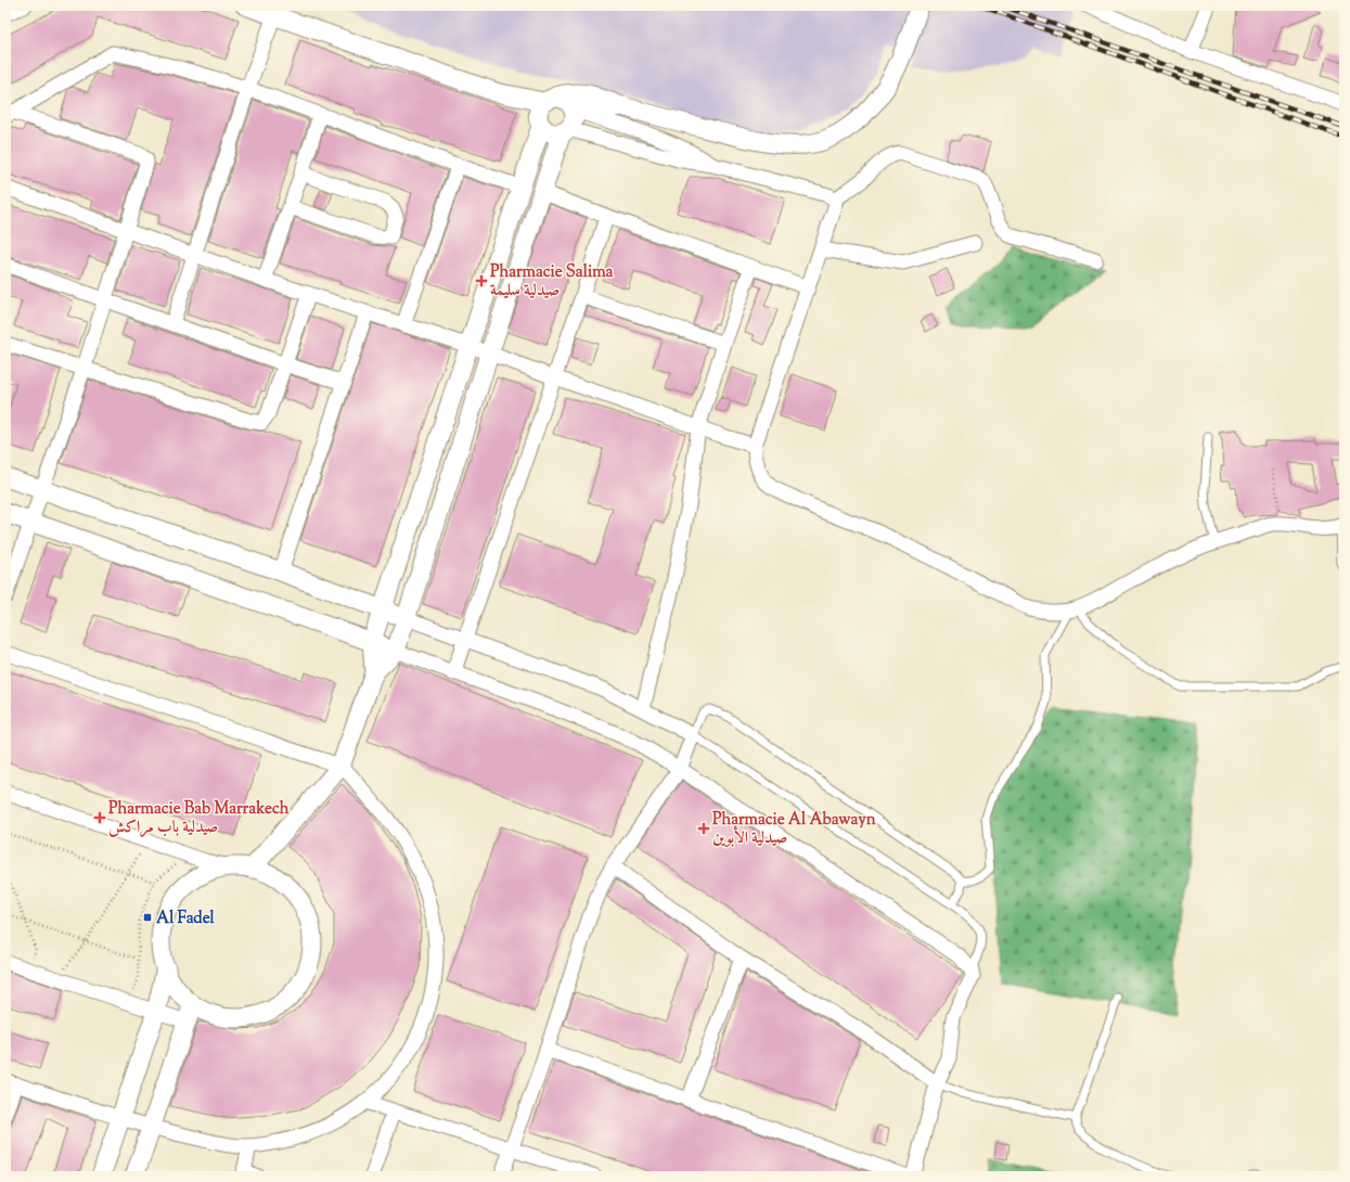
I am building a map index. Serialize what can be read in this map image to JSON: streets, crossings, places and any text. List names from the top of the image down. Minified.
{"places":{"health":["Pharmacie Salima صيدلية سليمة","Pharmacie Bab Marrakech صيدلية باب مراكش","Pharmacie Al Abawayn صيدلية الأبوين"],"transit":["Al Fadel"]}}
